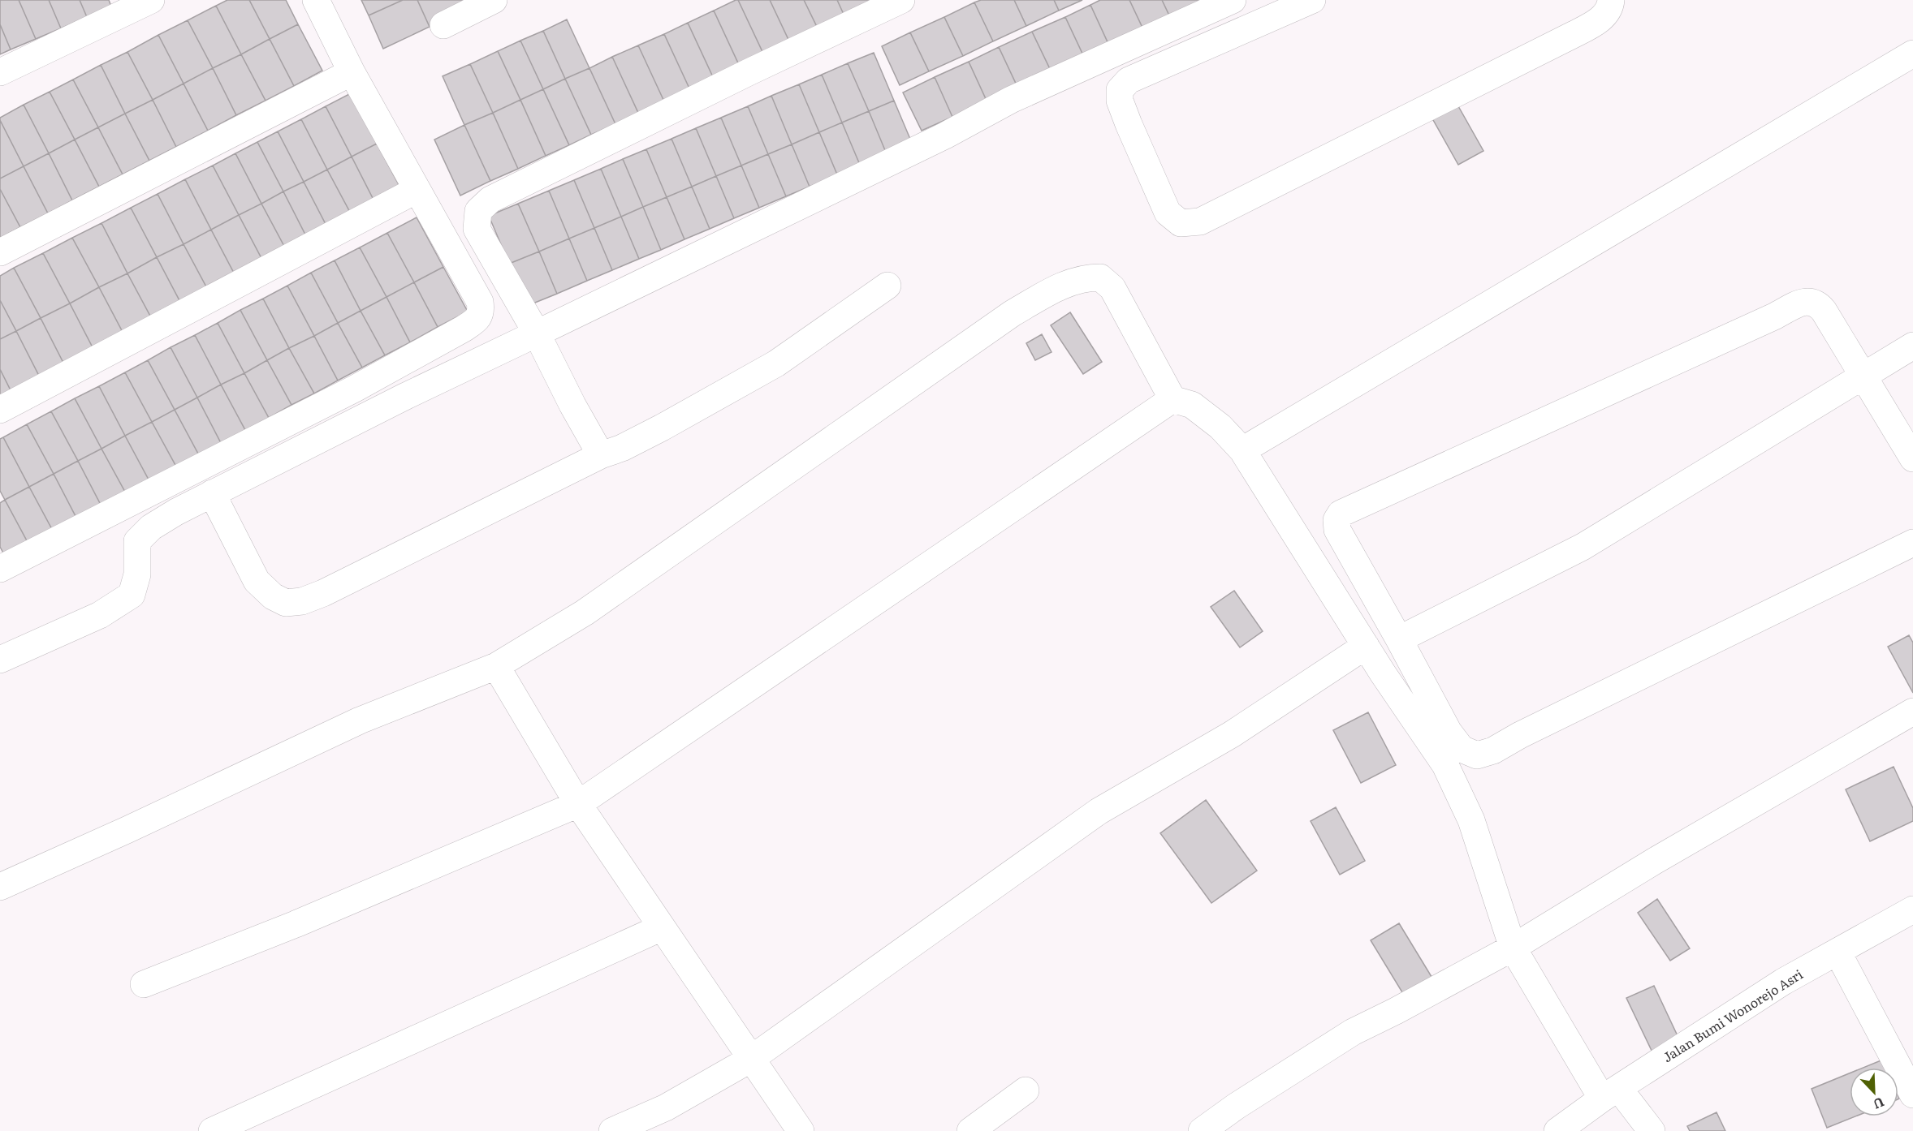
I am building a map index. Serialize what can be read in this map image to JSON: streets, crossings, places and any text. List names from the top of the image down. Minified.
{"streets":{"street":["Jalan Bumi Wonorejo Asri"]},"north":"bottom right"}
